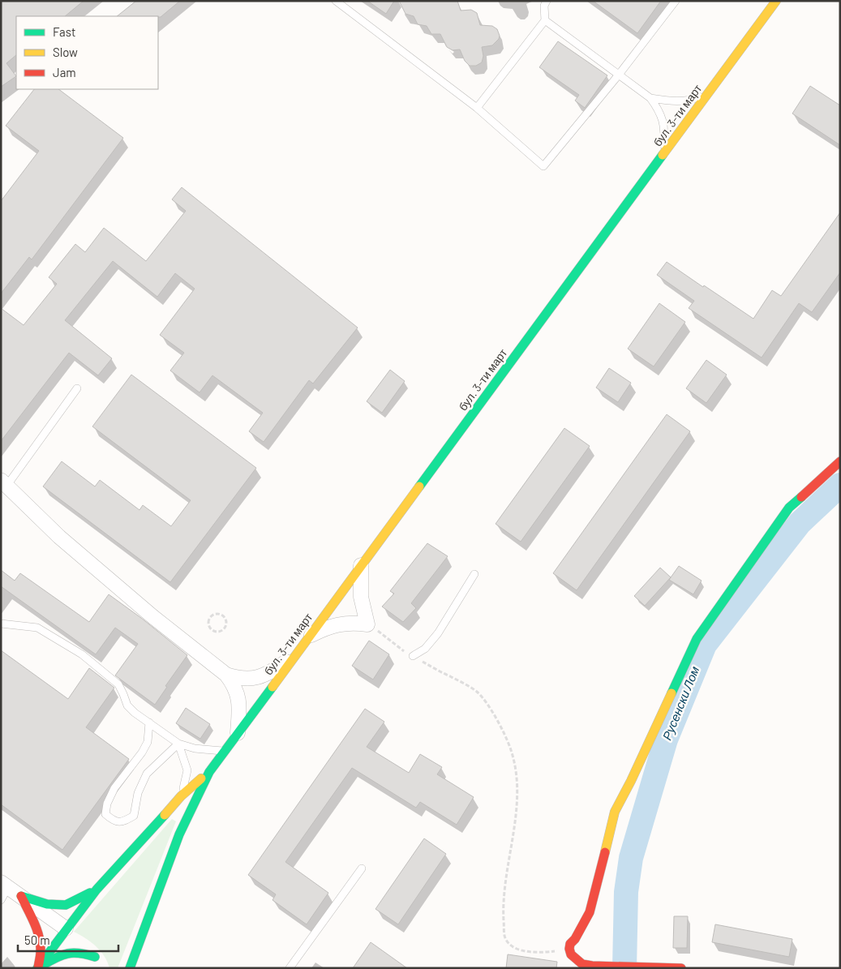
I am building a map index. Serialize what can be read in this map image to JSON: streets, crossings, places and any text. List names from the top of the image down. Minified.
{"streets":{"main road":["бул. 3-ти март"]},"water":["Русенски Лом"],"legend":["Fast","Slow","Jam"],"scale_bar":"50 m"}
